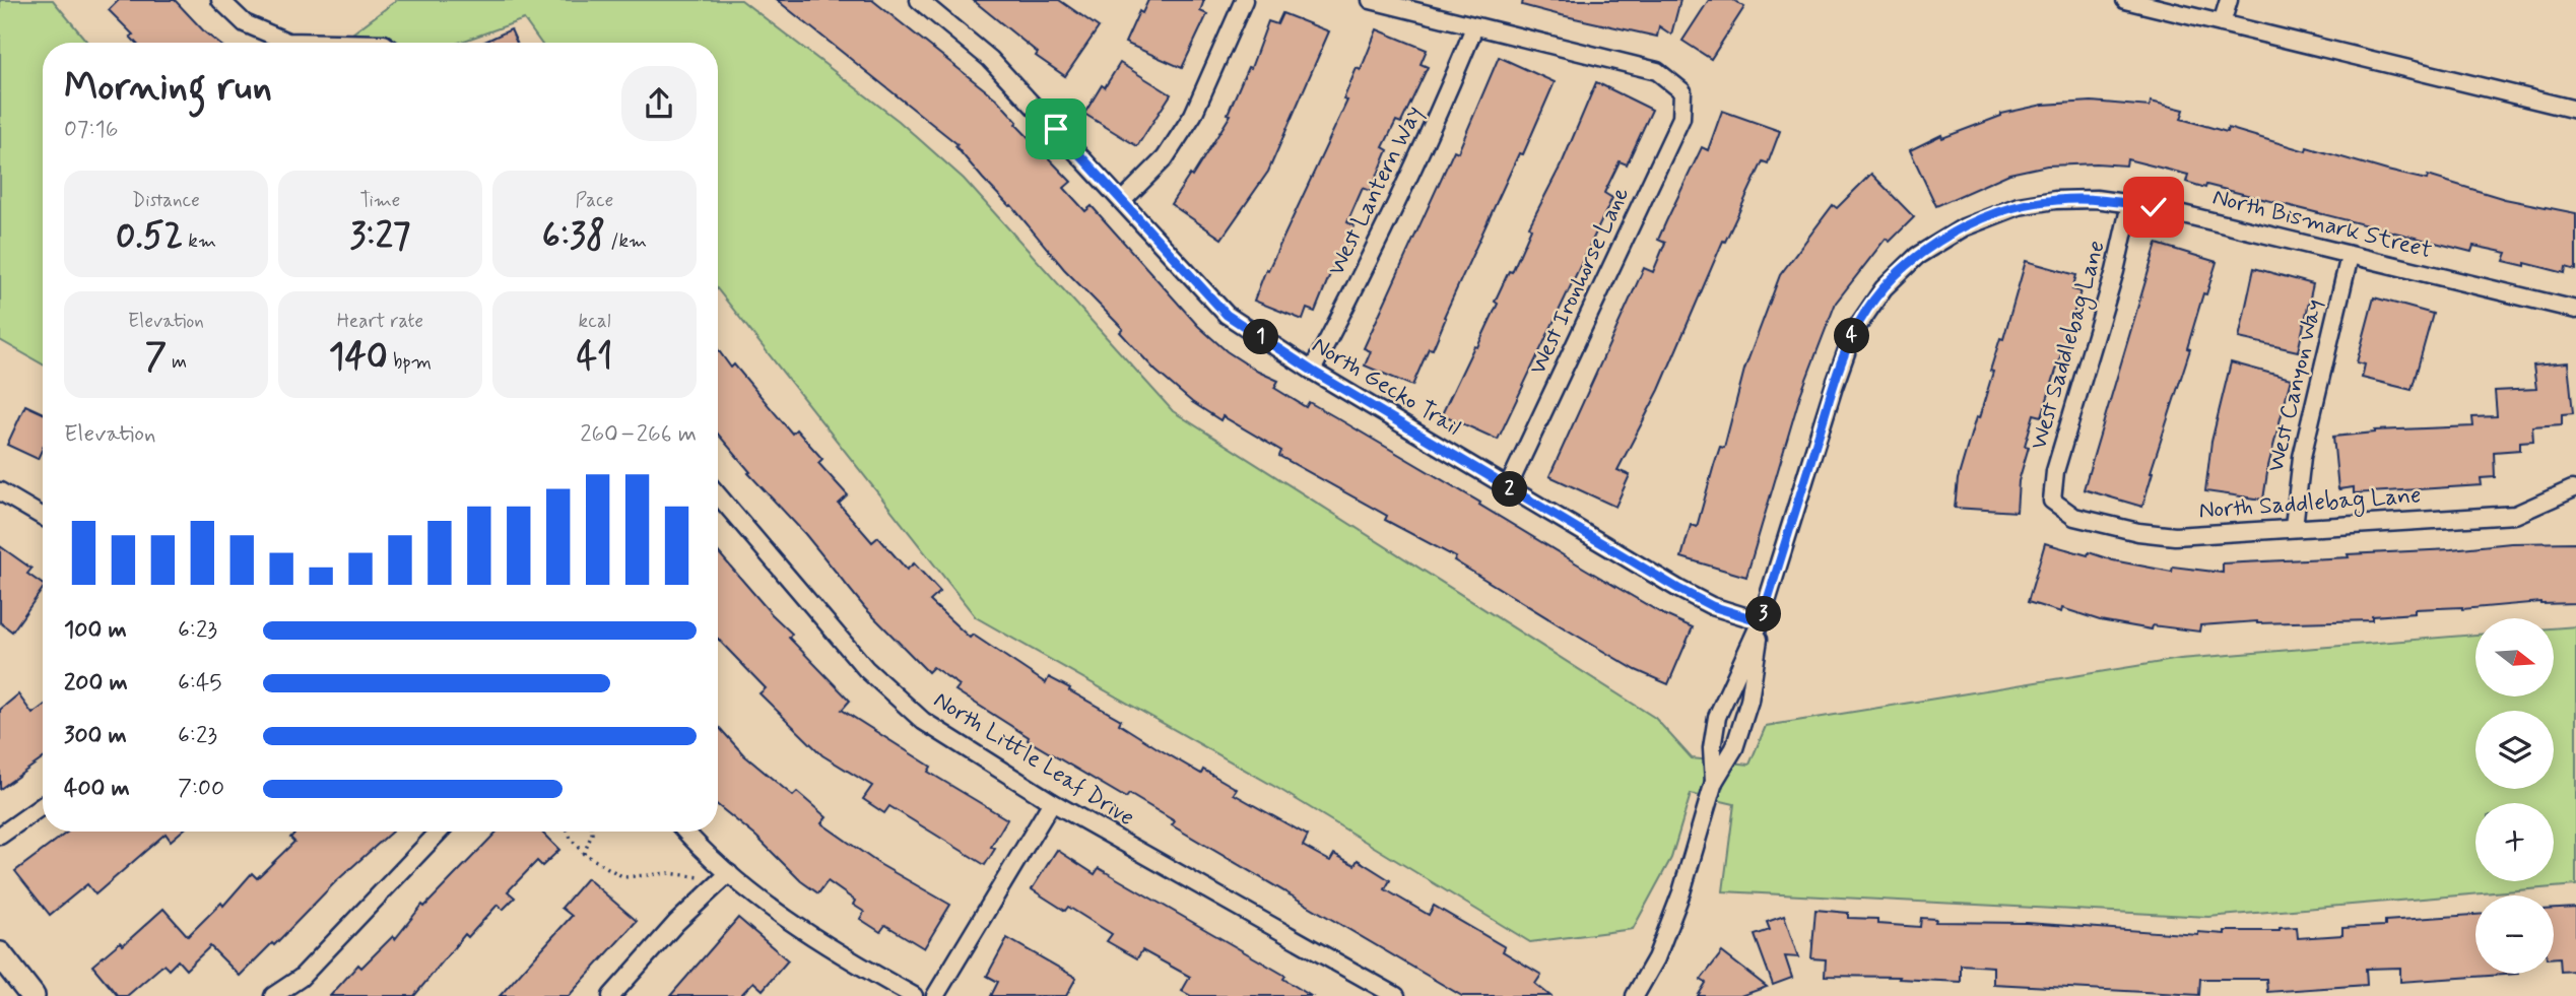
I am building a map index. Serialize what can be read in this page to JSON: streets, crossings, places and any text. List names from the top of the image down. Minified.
{"streets":{"street":["West Lantern Way","North Bismark Street","West Ironhorse Lane","West Saddlebag Lane","West Canyon Way","North Gecko Trail","North Saddlebag Lane","North Little Leaf Drive"]},"crossings":[["West Lantern Way","West Ironhorse Lane"],["West Lantern Way","North Gecko Trail"],["North Bismark Street","West Saddlebag Lane"],["North Bismark Street","West Canyon Way"],["North Bismark Street","North Gecko Trail"],["West Ironhorse Lane","North Gecko Trail"],["West Saddlebag Lane","North Saddlebag Lane"],["West Canyon Way","North Saddlebag Lane"]],"north":"right","page":{"heading":["Morning run","07:16"],"stats":[["Distance","0.52 km"],["Time","3:27"],["Pace","6:38 /km"],["Elevation","7 m"],["Heart rate","140 bpm"],["kcal","41"]],"pins":["4","1","2","3"],"chart":["Elevation","260–266 m"],"list":[{"name":"100 m","note":"6:23"},{"name":"200 m","note":"6:45"},{"name":"300 m","note":"6:23"},{"name":"400 m","note":"7:00"}],"map_buttons":["+","−"]}}
